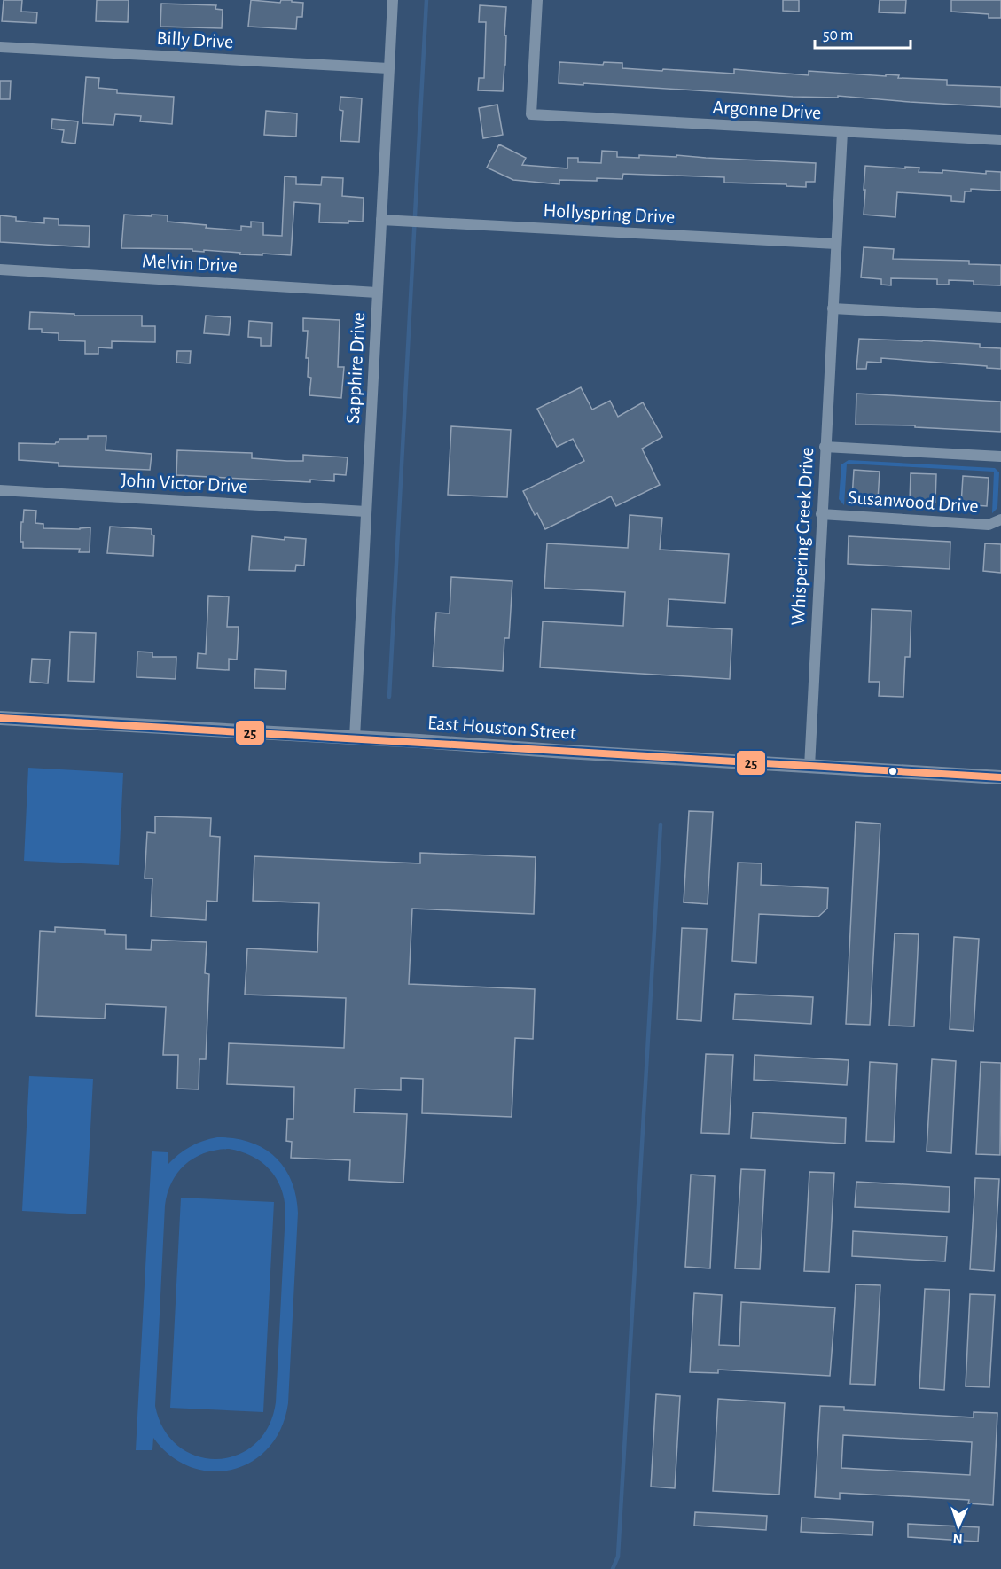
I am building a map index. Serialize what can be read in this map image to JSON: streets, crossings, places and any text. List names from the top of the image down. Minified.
{"streets":{"main road":["East Houston Street"],"street":["Billy Drive","Argonne Drive","Hollyspring Drive","Melvin Drive","Sapphire Drive","John Victor Drive","Susanwood Drive","Whispering Creek Drive"]},"crossings":[["Billy Drive","Sapphire Drive"],["Hollyspring Drive","Sapphire Drive"],["Hollyspring Drive","Whispering Creek Drive"],["Melvin Drive","Sapphire Drive"],["Sapphire Drive","John Victor Drive"],["Sapphire Drive","East Houston Street"],["Susanwood Drive","Whispering Creek Drive"],["Whispering Creek Drive","East Houston Street"]],"lines":["transit line 25"],"scale_bar":"50 m","north":"bottom"}
